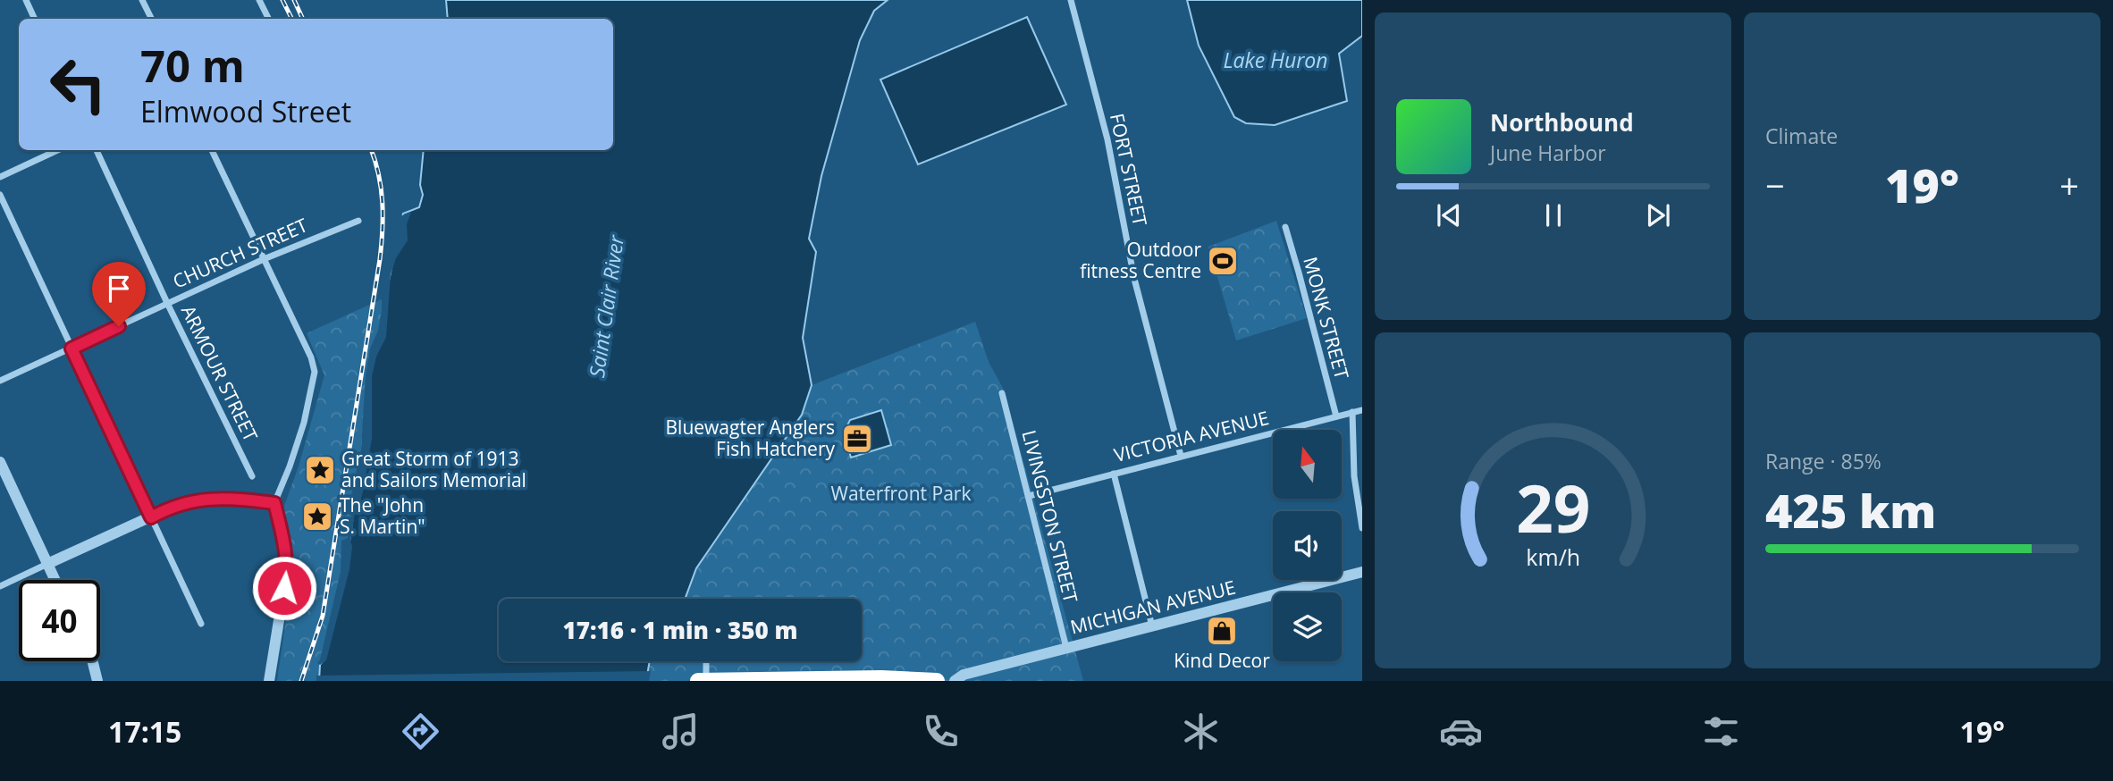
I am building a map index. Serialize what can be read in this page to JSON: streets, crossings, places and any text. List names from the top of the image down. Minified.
{"streets":{"street":["FORT STREET","CHURCH STREET","MONK STREET","ARMOUR STREET","VICTORIA AVENUE","LIVINGSTON STREET","MICHIGAN AVENUE"]},"crossings":[["FORT STREET","VICTORIA AVENUE"],["CHURCH STREET","ARMOUR STREET"],["MONK STREET","VICTORIA AVENUE"],["VICTORIA AVENUE","LIVINGSTON STREET"],["LIVINGSTON STREET","MICHIGAN AVENUE"]],"water":["Lake Huron","Saint Clair River"],"parks":["Waterfront Park"],"places":{"sports":["Outdoor fitness Centre"],"office":["Bluewagter Anglers Fish Hatchery"],"place":["Great Storm of 1913 and Sailors Memorial","The \"John S. Martin\""],"shop":["Kind Decor"]},"north":"top","page":{"tile":["Climate",["Range · 85%","425 km"]],"turn":["70 m","Elmwood Street"],"song":["Northbound","June Harbor"],"heat":["−","19°","+"],"limit":"40","trip":"17:16 · 1 min · 350 m","tabs":["17:15","19°"],"gauge":["29","km/h"]}}
